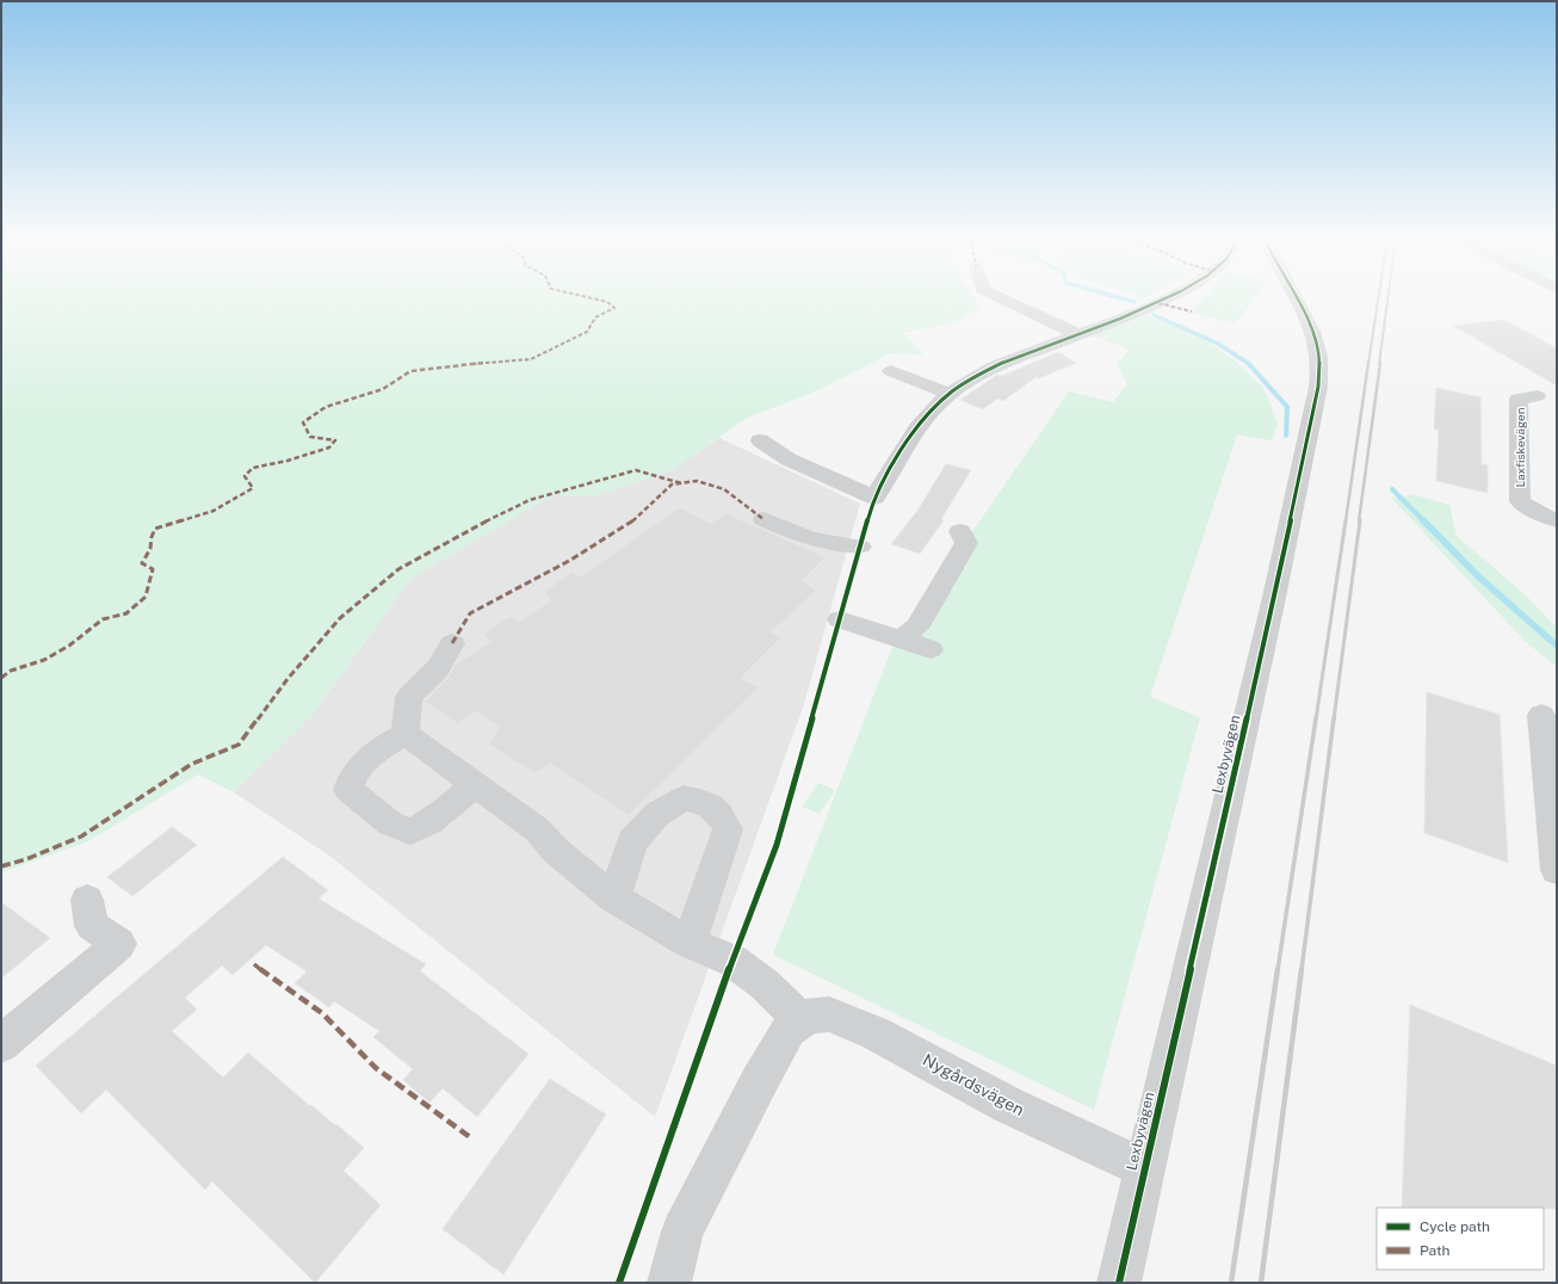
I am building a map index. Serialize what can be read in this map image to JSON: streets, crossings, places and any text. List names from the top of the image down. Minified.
{"streets":{"street":["Laxfiskevägen","Lexbyvägen","Nygårdsvägen"]},"crossings":[["Lexbyvägen","Nygårdsvägen"]],"legend":["Cycle path","Path"]}
